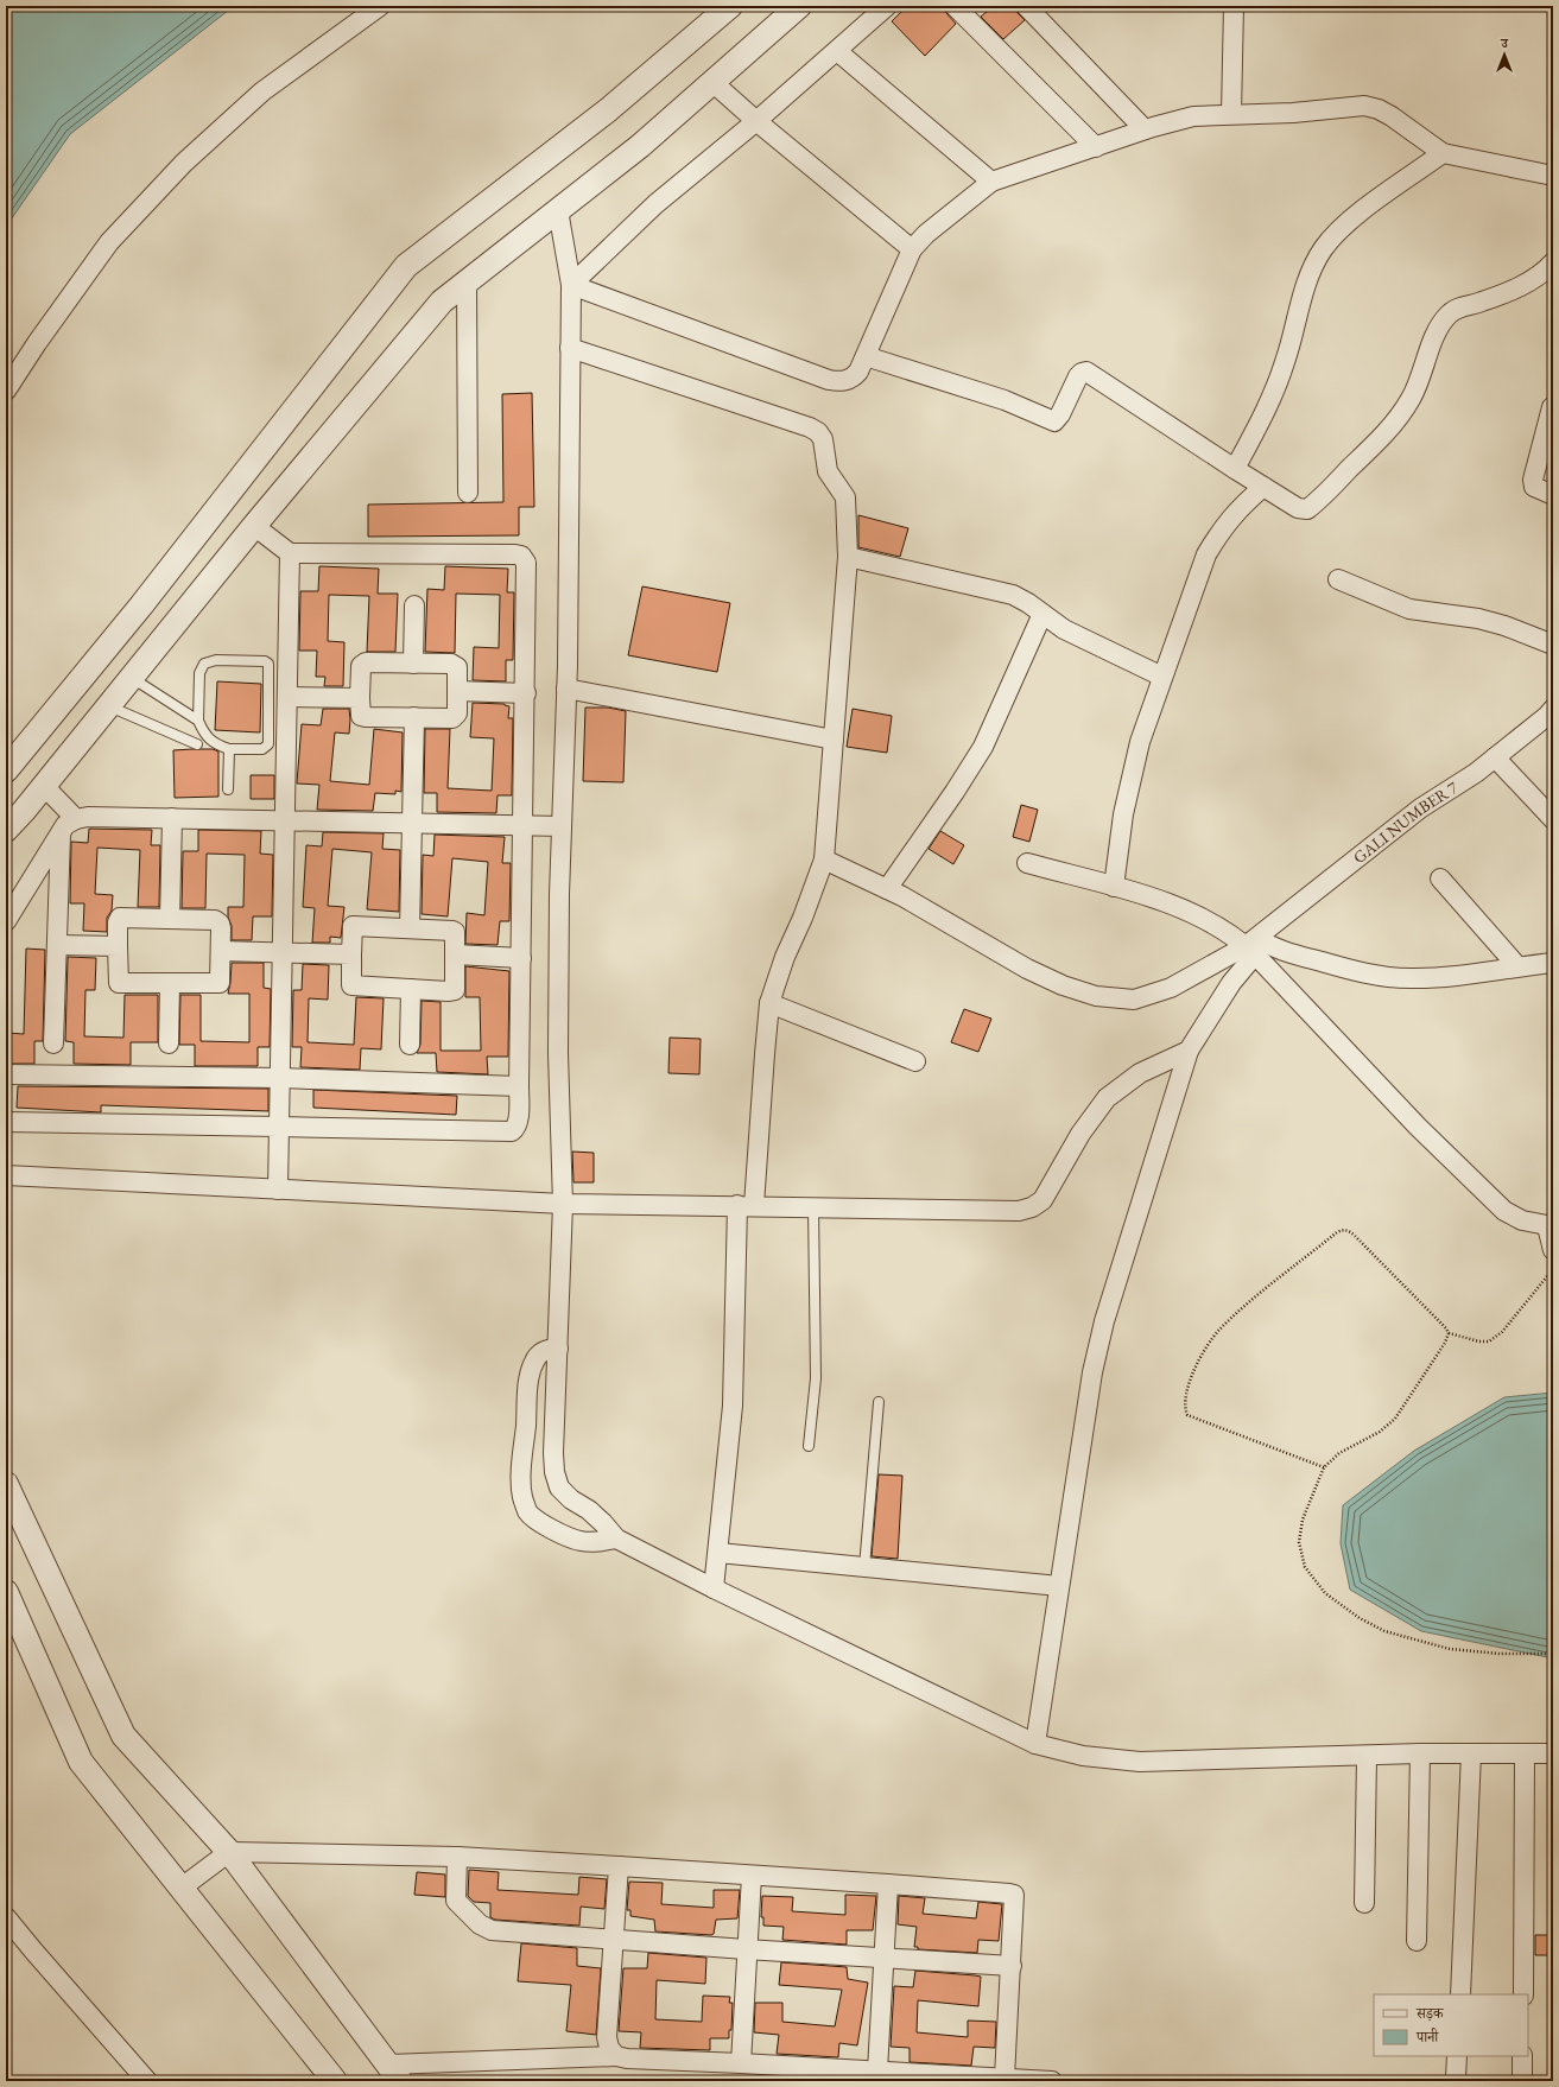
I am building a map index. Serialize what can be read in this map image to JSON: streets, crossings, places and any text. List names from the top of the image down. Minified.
{"streets":{"street":["GALI NUMBER 7"]},"legend":["सड़क","पानी"],"north":"top"}
